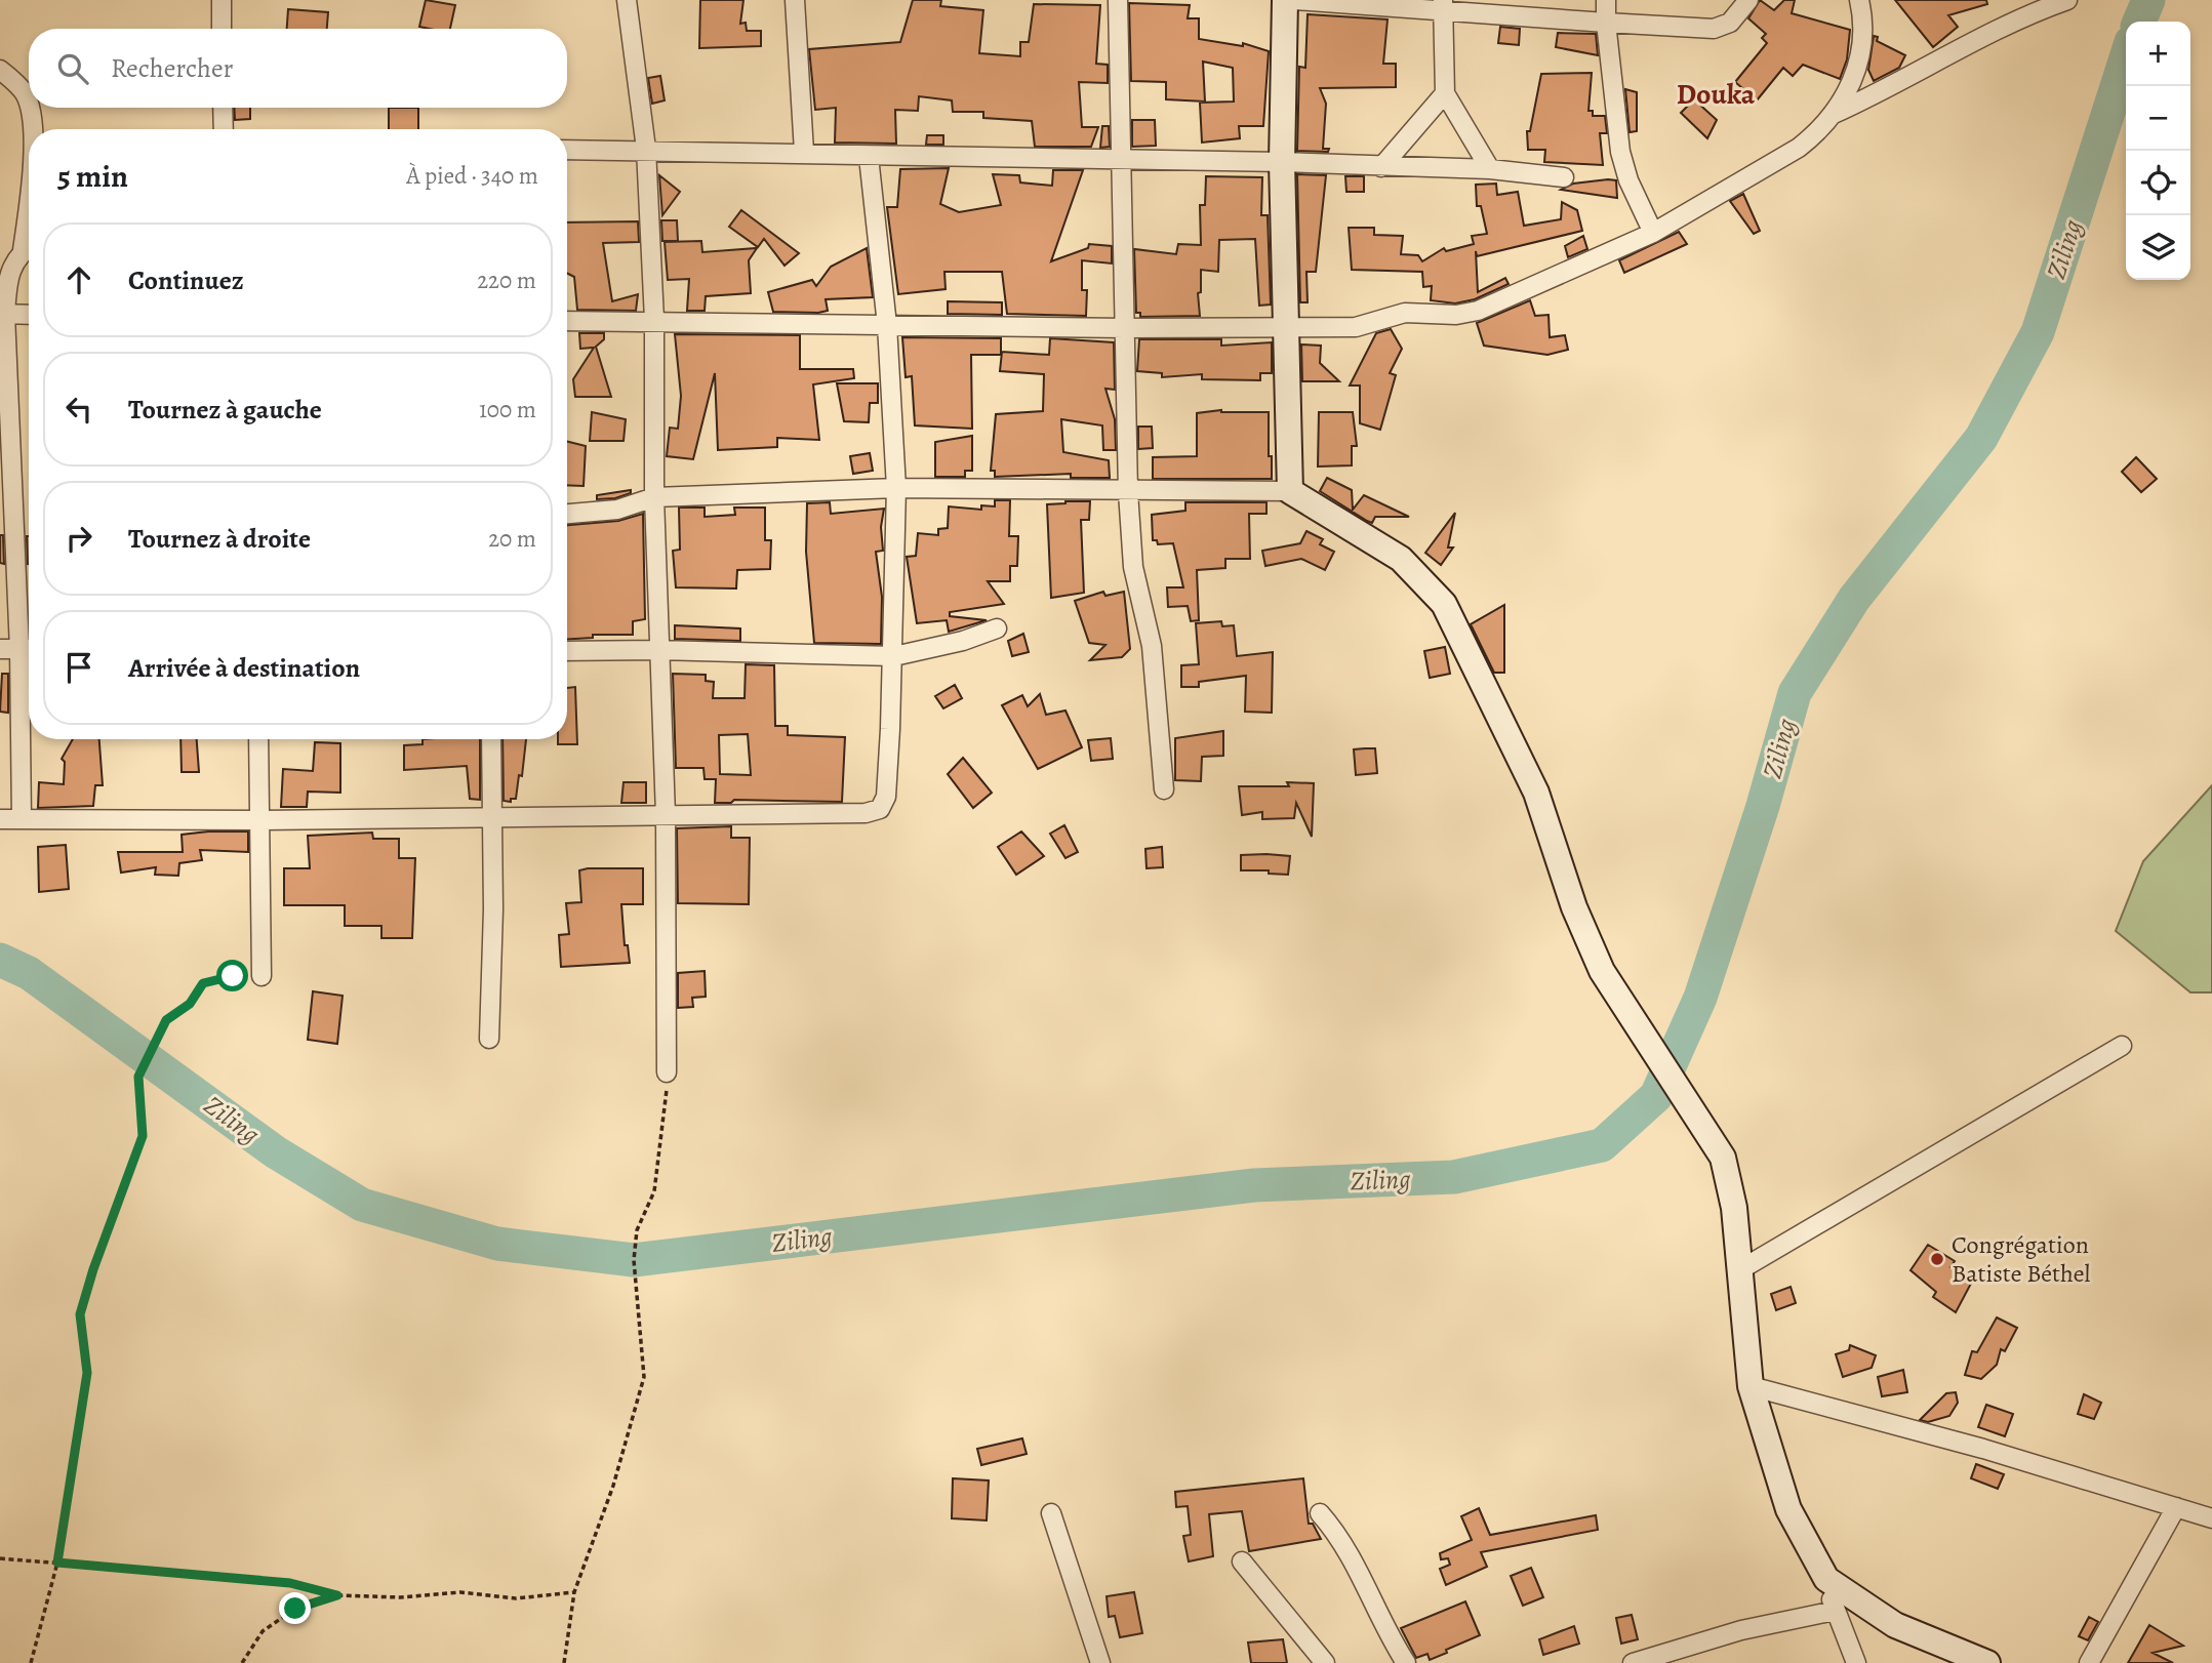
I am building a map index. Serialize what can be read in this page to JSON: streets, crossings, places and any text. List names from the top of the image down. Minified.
{"districts":["Douka"],"water":["Ziling"],"places":["Congrégation Batiste Béthel"],"page":{"map_buttons":["+","−"],"search":"Rechercher","heading":["5 min","À pied · 340 m"],"list":[["Continuez","220 m"],["Tournez à gauche","100 m"],["Tournez à droite","20 m"],"Arrivée à destination"]}}
